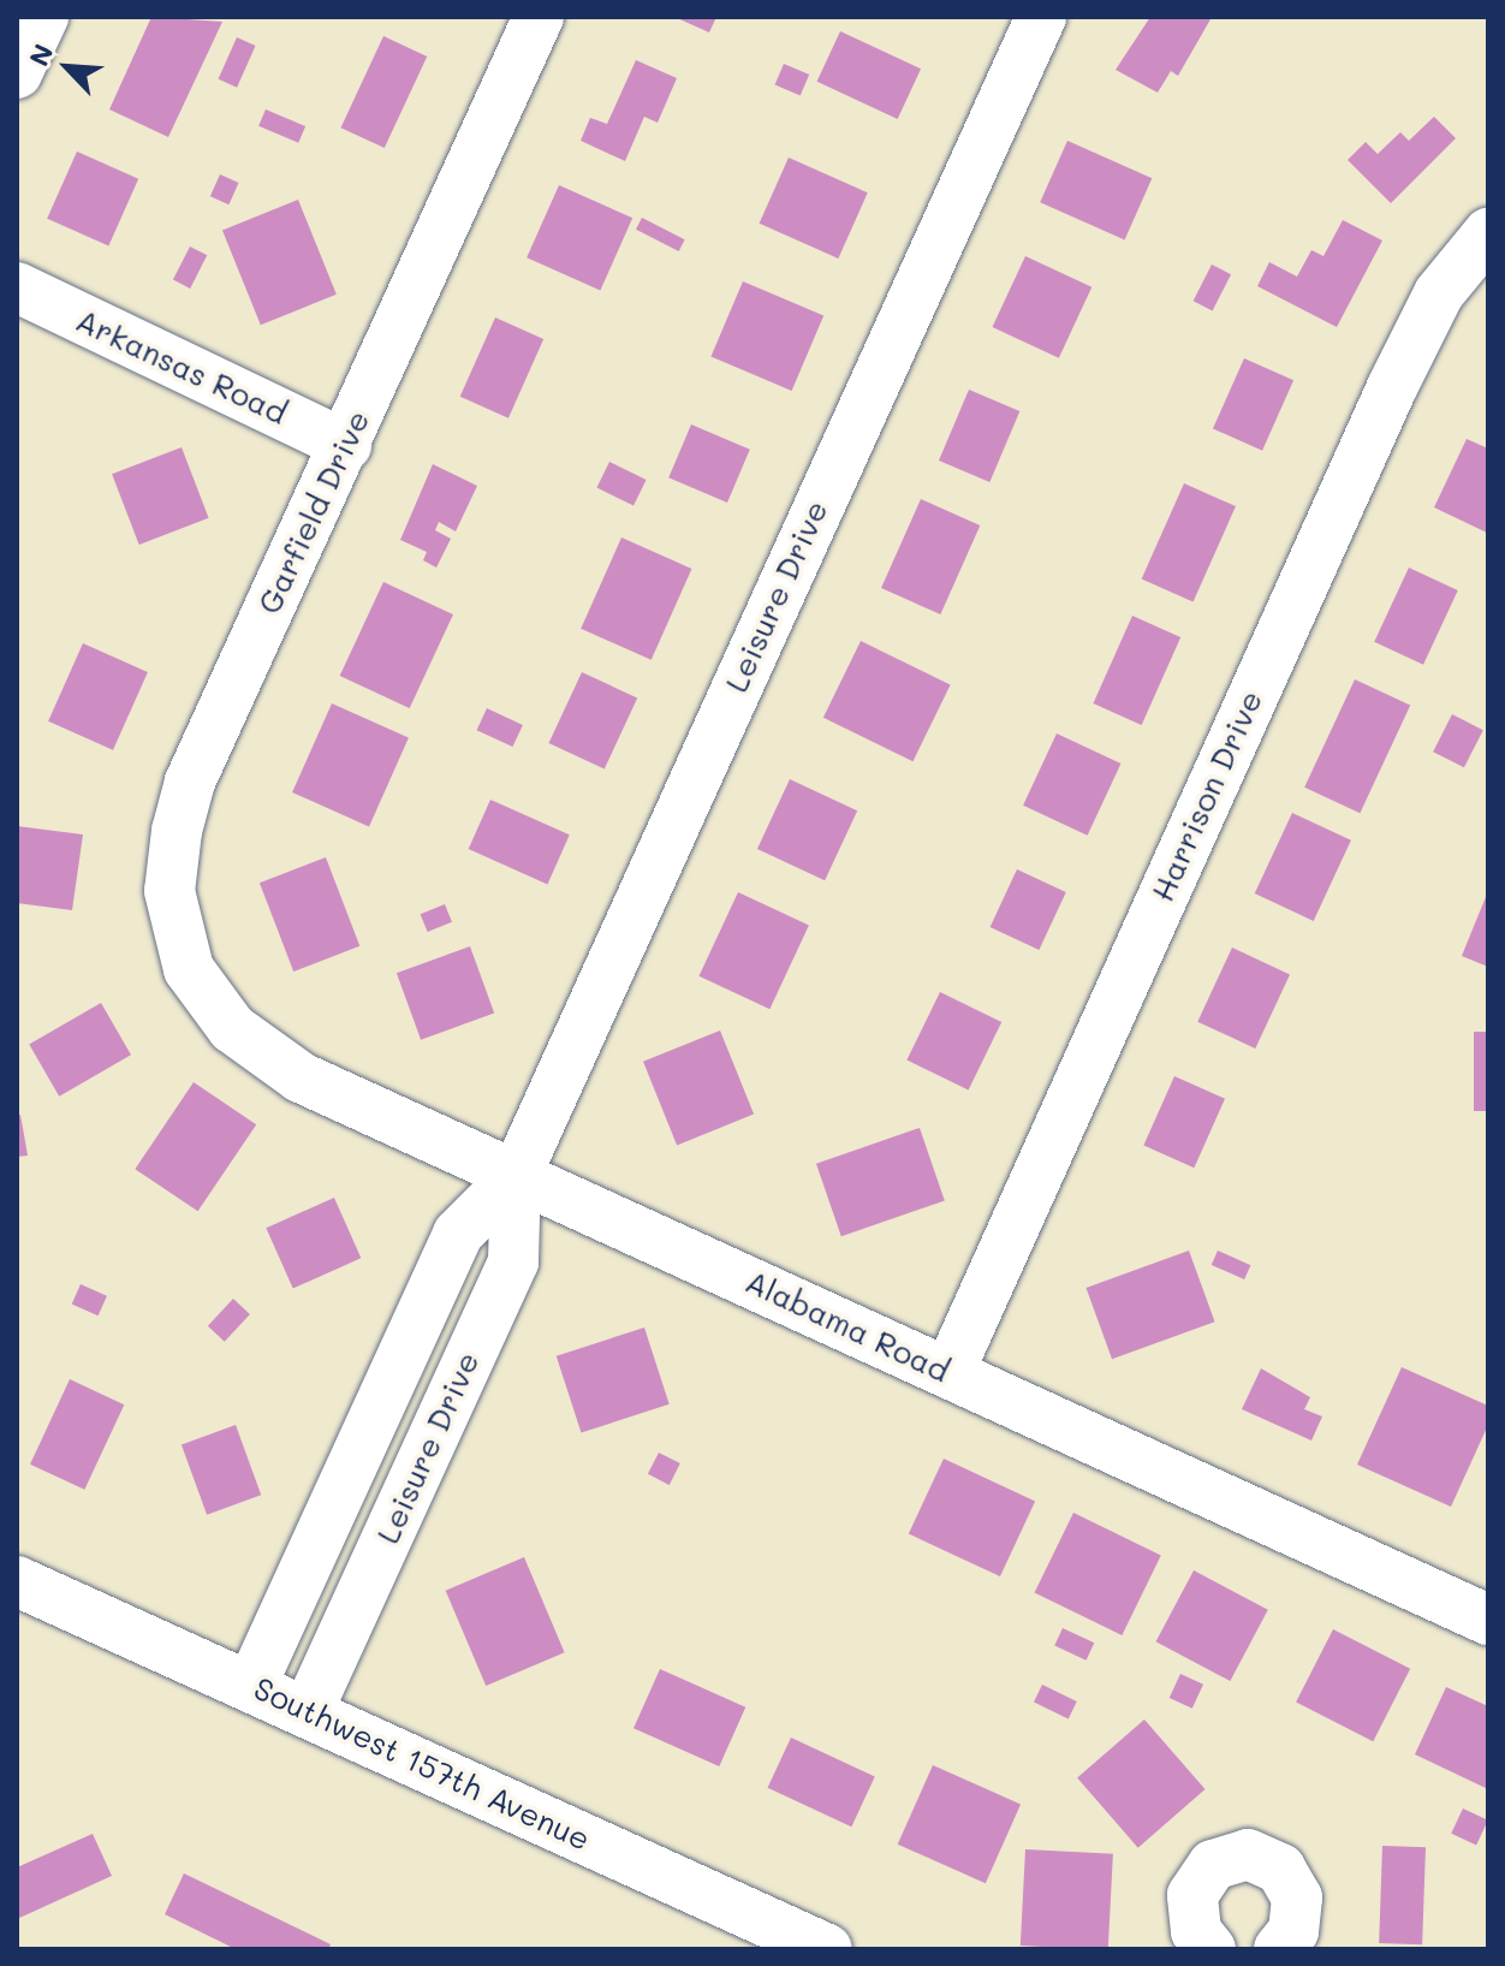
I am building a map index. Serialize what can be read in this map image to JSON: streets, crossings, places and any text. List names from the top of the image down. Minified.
{"streets":{"street":["Arkansas Road","Garfield Drive","Leisure Drive","Harrison Drive","Alabama Road","Southwest 157th Avenue"]},"crossings":[["Arkansas Road","Garfield Drive"],["Garfield Drive","Alabama Road"],["Leisure Drive","Alabama Road"],["Leisure Drive","Southwest 157th Avenue"],["Harrison Drive","Alabama Road"]],"north":"top left"}
